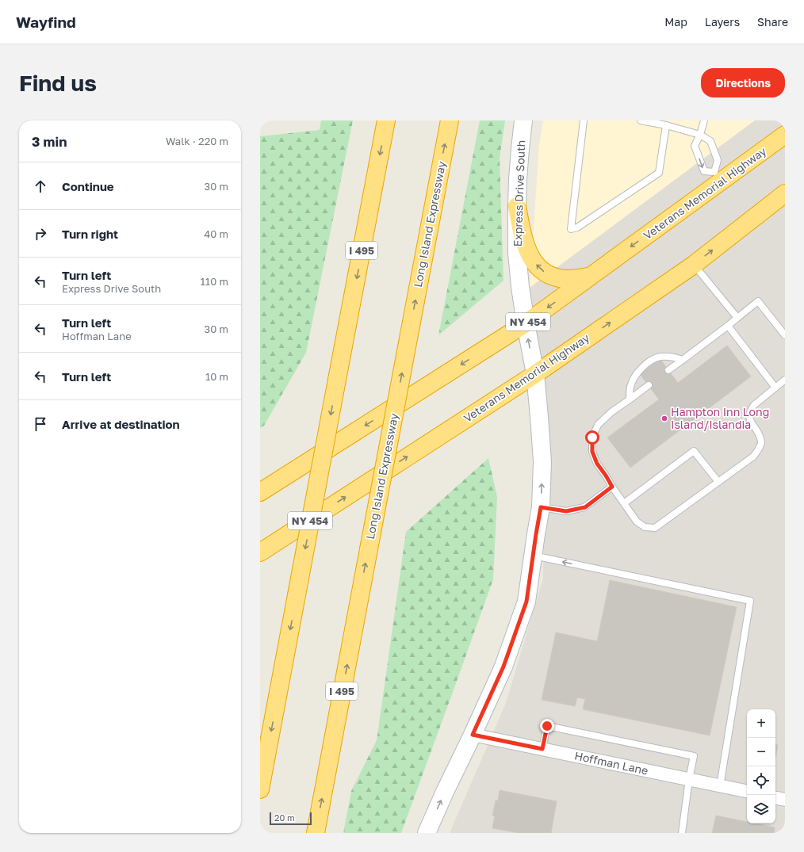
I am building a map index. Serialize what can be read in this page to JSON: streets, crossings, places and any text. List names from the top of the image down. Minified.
{"streets":{"highway":["Veterans Memorial Highway","Long Island Expressway","I 495","NY 454"],"main road":["Express Drive South"],"street":["Hoffman Lane"]},"crossings":[["Express Drive South","Veterans Memorial Highway"],["Express Drive South","Hoffman Lane"]],"one_way":["Express Drive South"],"places":["Hampton Inn Long Island/Islandia"],"scale_bar":"20 m","page":{"header":"Wayfind","nav":["Map","Layers","Share"],"buttons":"Directions","title":"Find us","heading":["3 min","Walk · 220 m"],"list":[["Continue","30 m"],["Turn right","40 m"],["Turn left","Express Drive South","110 m"],["Turn left","Hoffman Lane","30 m"],["Turn left","10 m"],"Arrive at destination"],"map_buttons":["+","−"],"scale":"20 m"}}
